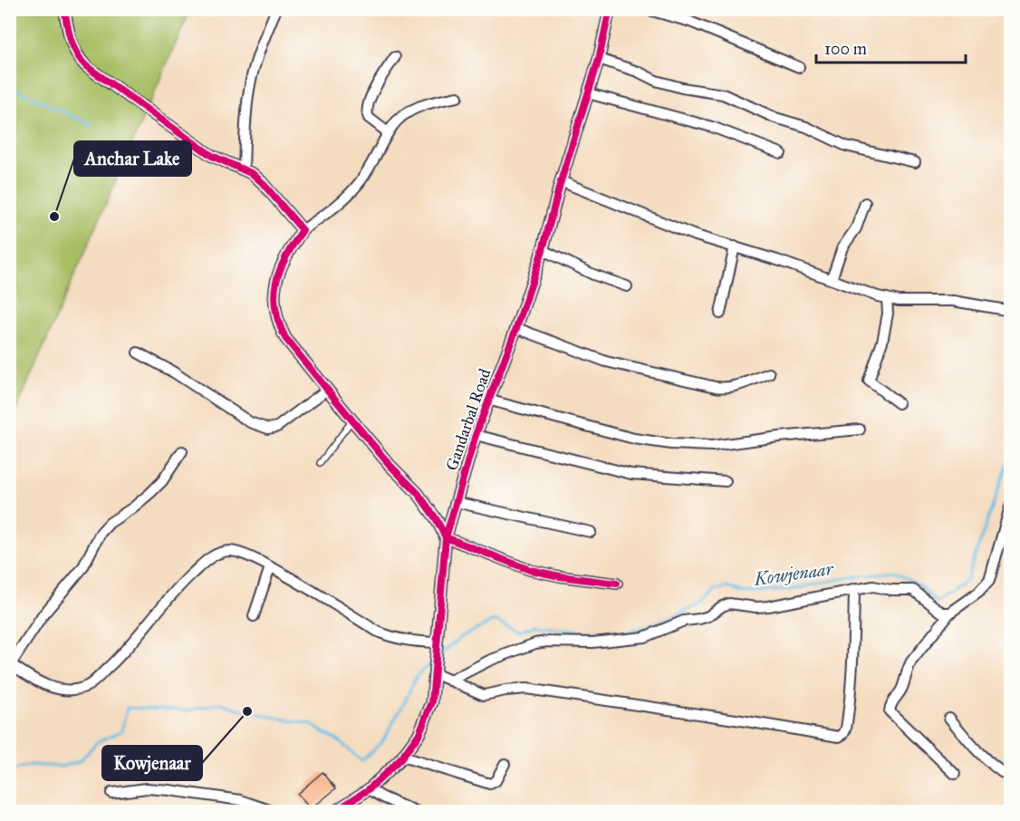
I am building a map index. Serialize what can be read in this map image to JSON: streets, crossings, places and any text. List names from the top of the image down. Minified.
{"streets":{"street":["Gandarbal Road"]},"water":["Kowjenaar"],"places":["Anchar Lake","Kowjenaar"],"scale_bar":"100 m"}
